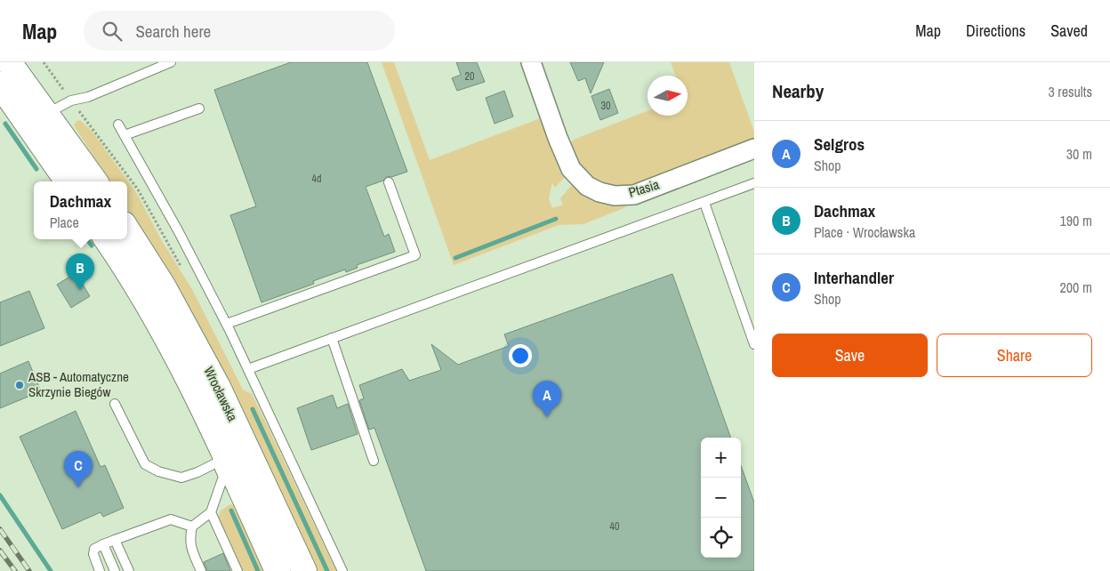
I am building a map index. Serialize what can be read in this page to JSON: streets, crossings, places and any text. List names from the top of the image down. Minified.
{"streets":{"main road":["Wrocławska"],"street":["Ptasia"]},"places":["ASB - Automatyczne Skrzynie Biegów"],"house_numbers":["20","30","4d","40"],"north":"right","page":{"header":"Map","search":"Search here","nav":["Map","Directions","Saved"],"heading":["Nearby","3 results"],"list":[{"mark":"A","name":"Selgros","note":"Shop","value":"30 m"},{"mark":"B","name":"Dachmax","note":"Place · Wrocławska","value":"190 m"},{"mark":"C","name":"Interhandler","note":"Shop","value":"200 m"}],"popup":["Dachmax","Place"],"pins":["B","A","C"],"buttons":["Save","Share"],"map_buttons":["+","−"]}}
